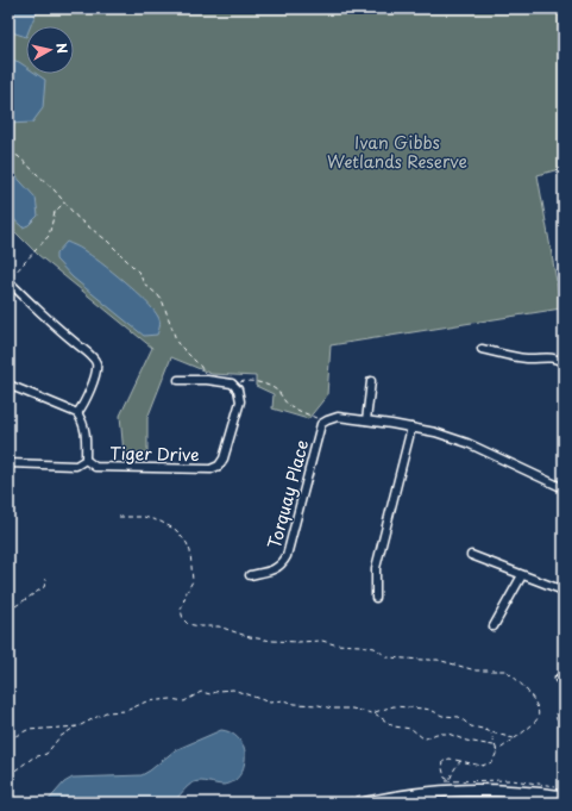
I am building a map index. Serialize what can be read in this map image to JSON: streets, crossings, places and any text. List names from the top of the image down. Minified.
{"streets":{"street":["Tiger Drive","Torquay Place"]},"parks":["Ivan Gibbs Wetlands Reserve"],"north":"right"}
